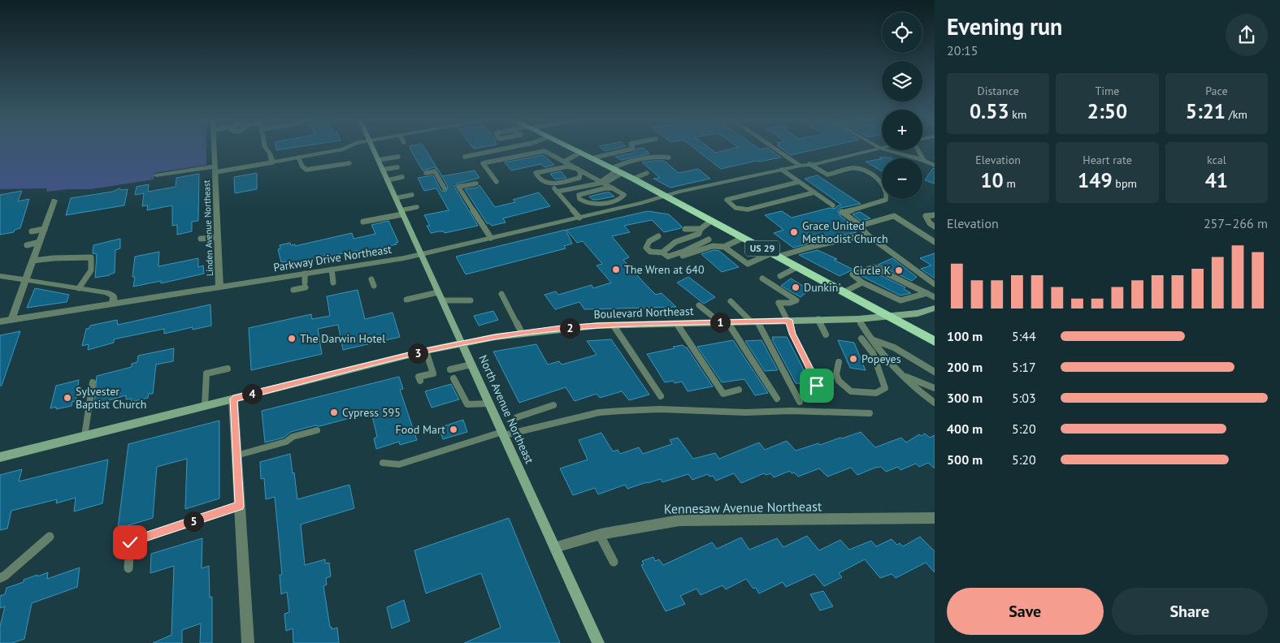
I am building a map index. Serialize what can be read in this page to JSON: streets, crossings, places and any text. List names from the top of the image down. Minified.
{"streets":{"highway":["US 29"],"main road":["Boulevard Northeast","North Avenue Northeast"],"street":["Linden Avenue Northeast","Parkway Drive Northeast","Kennesaw Avenue Northeast"]},"crossings":[["Linden Avenue Northeast","Parkway Drive Northeast"],["US 29","Parkway Drive Northeast"],["US 29","Boulevard Northeast"],["Parkway Drive Northeast","North Avenue Northeast"],["Boulevard Northeast","North Avenue Northeast"],["North Avenue Northeast","Kennesaw Avenue Northeast"]],"places":["Grace United Methodist Church","The Wren at 640","Circle K","Dunkin'","The Darwin Hotel","Popeyes","Sylvester Baptist Church","Cypress 595","Food Mart"],"page":{"heading":["Evening run","20:15"],"map_buttons":["+","−"],"stats":[["Distance","0.53 km"],["Time","2:50"],["Pace","5:21 /km"],["Elevation","10 m"],["Heart rate","149 bpm"],["kcal","41"]],"chart":["Elevation","257–266 m"],"pins":["1","2","3","4","5"],"list":[{"name":"100 m","note":"5:44"},{"name":"200 m","note":"5:17"},{"name":"300 m","note":"5:03"},{"name":"400 m","note":"5:20"},{"name":"500 m","note":"5:20"}],"buttons":["Save","Share"]}}
